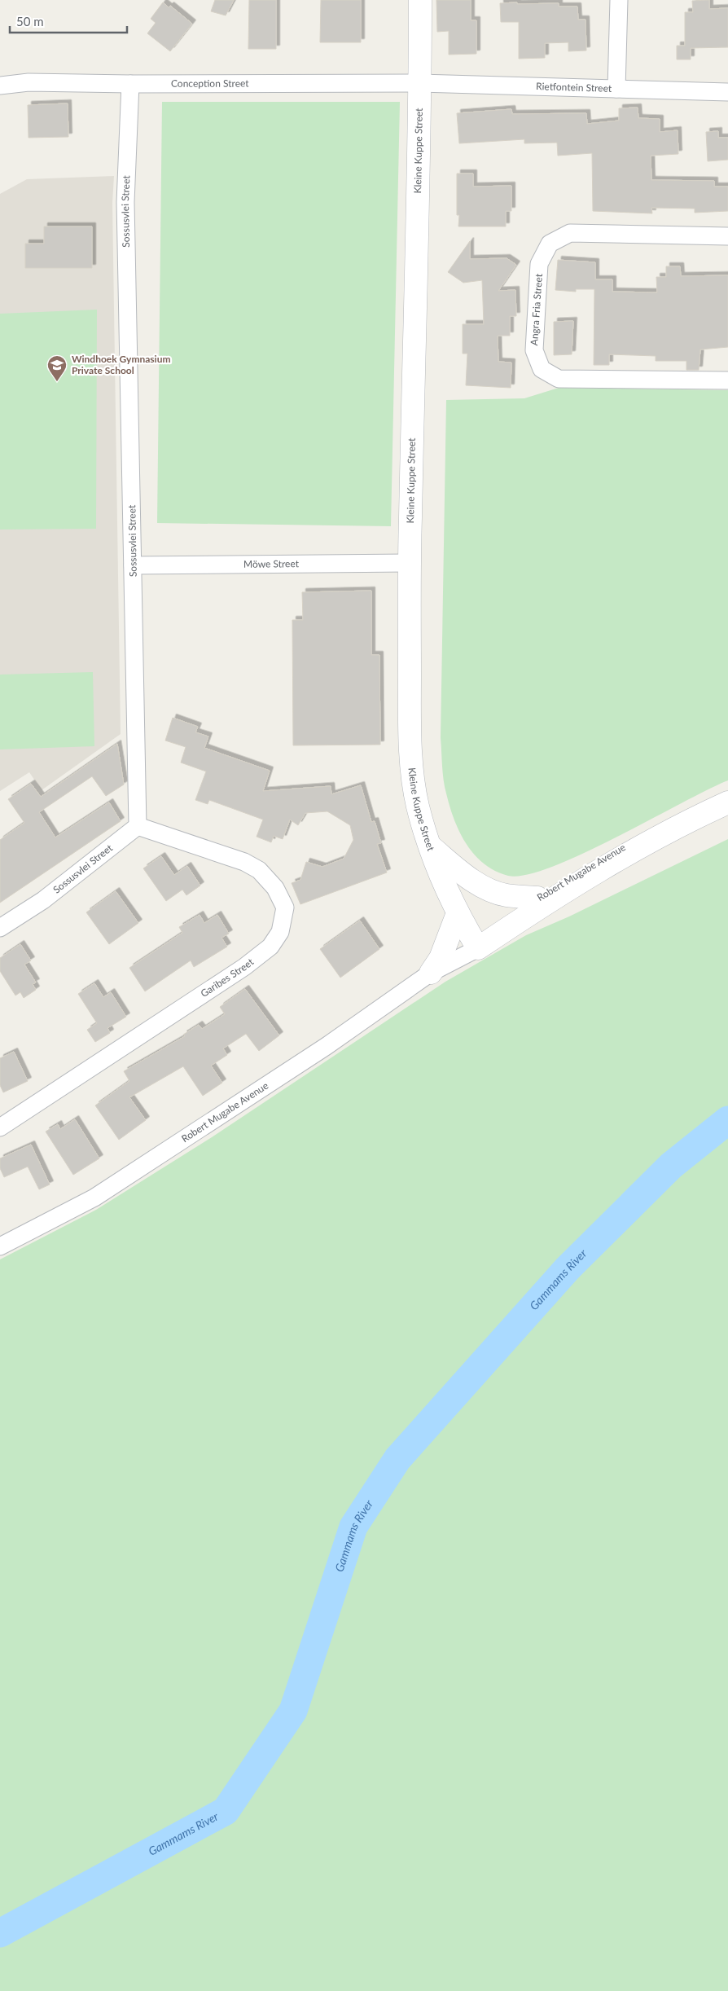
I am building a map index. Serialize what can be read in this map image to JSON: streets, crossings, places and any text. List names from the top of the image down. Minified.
{"streets":{"street":["Conception Street","Rietfontein Street","Kleine Kuppe Street","Sossusvlei Street","Angra Fria Street","Möwe Street","Robert Mugabe Avenue","Garibes Street"]},"crossings":[["Conception Street","Rietfontein Street"],["Conception Street","Kleine Kuppe Street"],["Conception Street","Sossusvlei Street"],["Rietfontein Street","Kleine Kuppe Street"],["Kleine Kuppe Street","Möwe Street"],["Kleine Kuppe Street","Robert Mugabe Avenue"],["Sossusvlei Street","Möwe Street"],["Sossusvlei Street","Garibes Street"]],"water":["Gammams River"],"places":{"school or university":["Windhoek Gymnasium Private School"]},"scale_bar":"50 m"}
